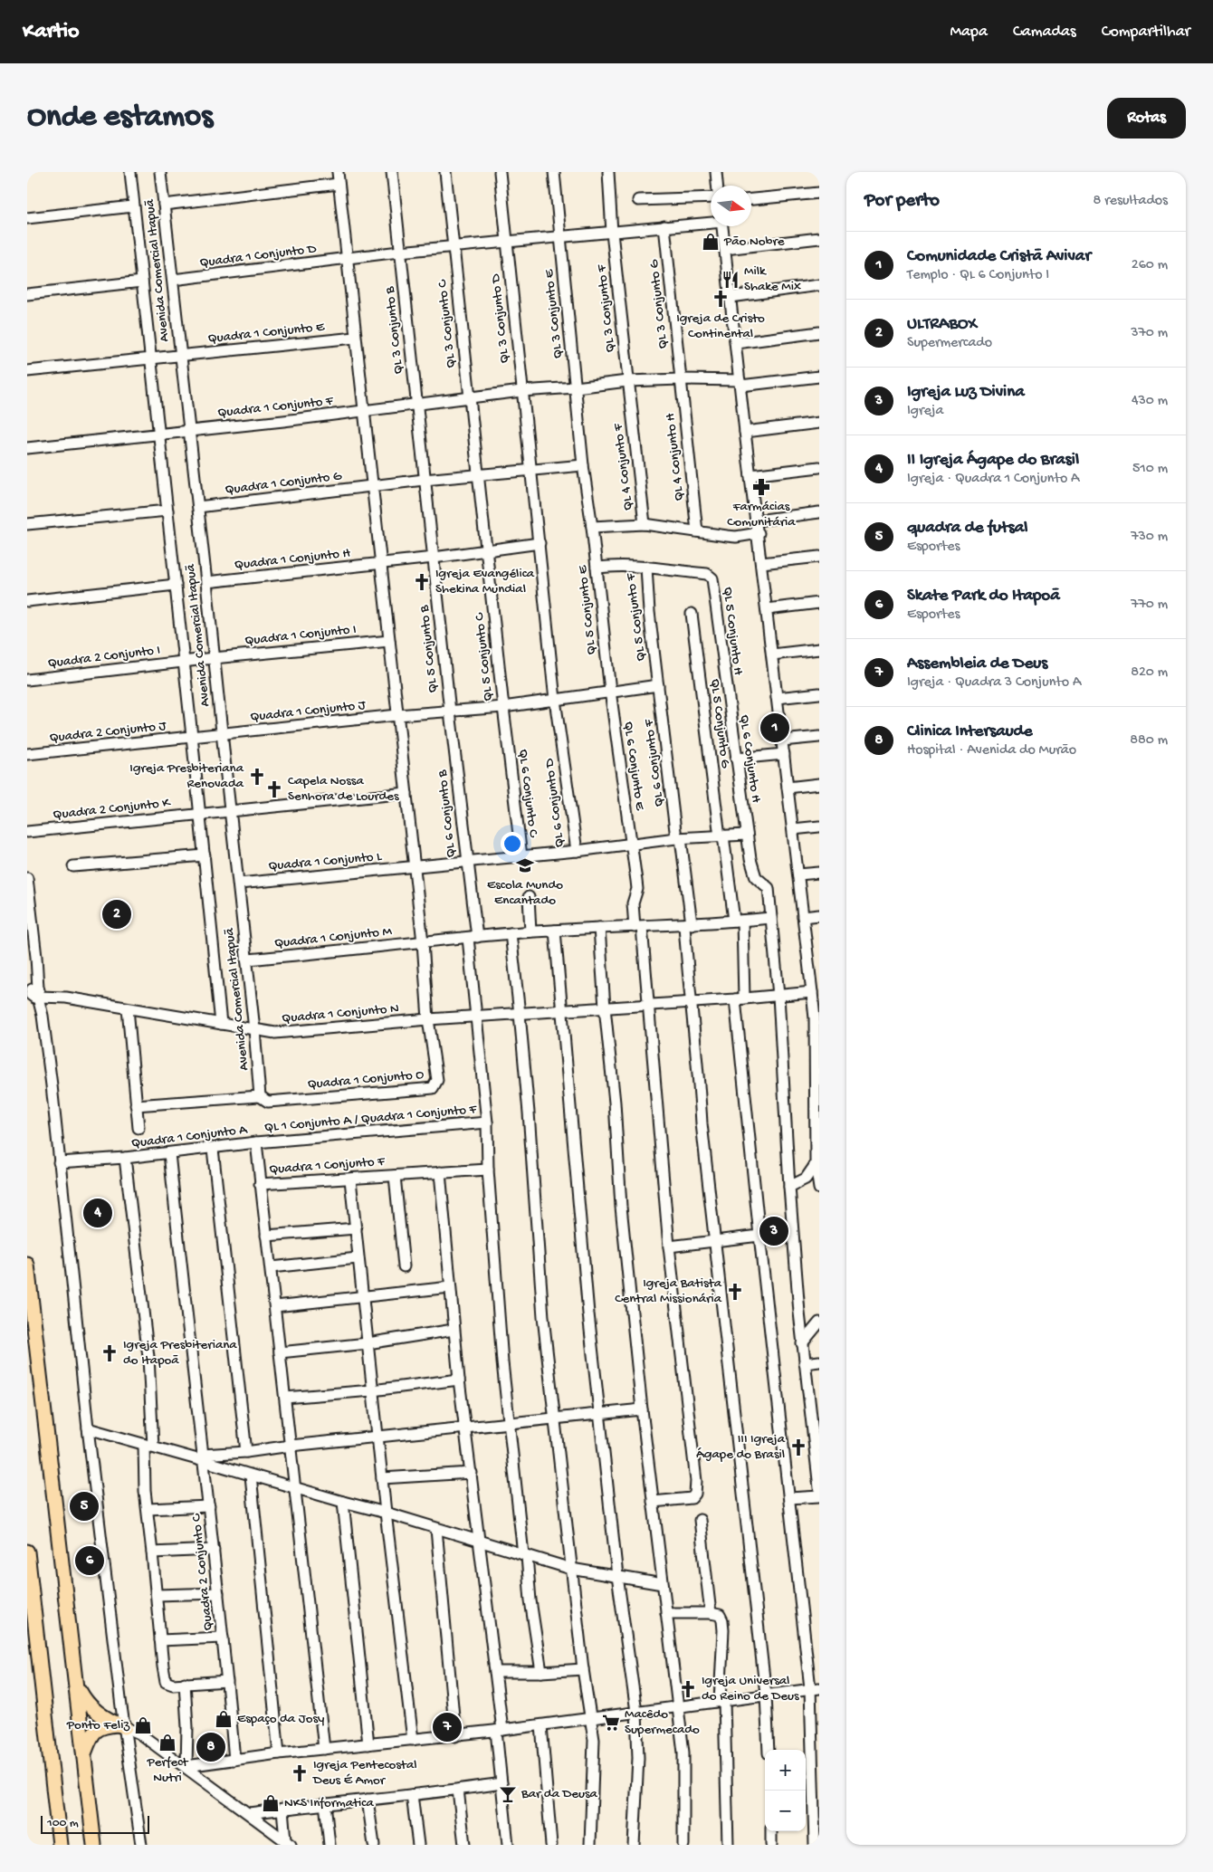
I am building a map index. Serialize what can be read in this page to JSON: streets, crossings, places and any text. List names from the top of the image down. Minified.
{"streets":{"street":["Quadra 1 Conjunto D","Avenida Comercial Itapuã","QL 3 Conjunto G","QL 3 Conjunto F","QL 3 Conjunto E","QL 3 Conjunto D","QL 3 Conjunto C","QL 3 Conjunto B","Quadra 1 Conjunto E","Quadra 1 Conjunto F","QL 4 Conjunto H","QL 4 Conjunto F","Quadra 1 Conjunto G","Quadra 1 Conjunto H","QL 5 Conjunto E","QL 5 Conjunto F","QL 5 Conjunto H","Quadra 1 Conjunto I","QL 5 Conjunto B","Quadra 2 Conjunto I","QL 5 Conjunto C","Quadra 1 Conjunto J","QL 5 Conjunto G","Quadra 2 Conjunto J","QL 6 Conjunto H","QL 6 Conjunto F","QL 6 Conjunto E","QL 6 Conjunto C","QL 6 Conjunto D","Quadra 2 Conjunto K","QL 6 Conjunto B","Quadra 1 Conjunto L","Quadra 1 Conjunto M","Quadra 1 Conjunto N","Quadra 1 Conjunto O","QL 1 Conjunto A / Quadra 1 Conjunto F","Quadra 1 Conjunto A","Quadra 2 Conjunto C"]},"crossings":[["Quadra 1 Conjunto D","Avenida Comercial Itapuã"],["Quadra 1 Conjunto D","QL 3 Conjunto G"],["Quadra 1 Conjunto D","QL 3 Conjunto F"],["Quadra 1 Conjunto D","QL 3 Conjunto E"],["Quadra 1 Conjunto D","QL 3 Conjunto D"],["Quadra 1 Conjunto D","QL 3 Conjunto C"],["Quadra 1 Conjunto D","QL 3 Conjunto B"],["Avenida Comercial Itapuã","Quadra 1 Conjunto E"],["Avenida Comercial Itapuã","Quadra 1 Conjunto F"],["Avenida Comercial Itapuã","Quadra 1 Conjunto G"],["Avenida Comercial Itapuã","Quadra 1 Conjunto H"],["Avenida Comercial Itapuã","Quadra 1 Conjunto I"],["Avenida Comercial Itapuã","Quadra 2 Conjunto I"],["Avenida Comercial Itapuã","Quadra 1 Conjunto J"],["Avenida Comercial Itapuã","Quadra 2 Conjunto J"],["Avenida Comercial Itapuã","Quadra 2 Conjunto K"],["Avenida Comercial Itapuã","Quadra 1 Conjunto L"],["Avenida Comercial Itapuã","Quadra 1 Conjunto M"],["Avenida Comercial Itapuã","Quadra 1 Conjunto N"],["Avenida Comercial Itapuã","Quadra 1 Conjunto O"],["QL 3 Conjunto G","Quadra 1 Conjunto F"],["QL 3 Conjunto G","QL 4 Conjunto H"],["QL 3 Conjunto F","Quadra 1 Conjunto F"],["QL 3 Conjunto F","QL 4 Conjunto F"],["QL 3 Conjunto E","Quadra 1 Conjunto F"],["QL 3 Conjunto E","Quadra 1 Conjunto G"],["QL 3 Conjunto E","QL 5 Conjunto E"],["QL 3 Conjunto D","Quadra 1 Conjunto F"],["QL 3 Conjunto D","Quadra 1 Conjunto G"],["QL 3 Conjunto D","Quadra 1 Conjunto H"],["QL 3 Conjunto D","QL 6 Conjunto D"],["QL 3 Conjunto C","Quadra 1 Conjunto F"],["QL 3 Conjunto C","Quadra 1 Conjunto G"],["QL 3 Conjunto C","QL 5 Conjunto C"],["QL 3 Conjunto B","Quadra 1 Conjunto F"],["QL 3 Conjunto B","Quadra 1 Conjunto G"],["QL 3 Conjunto B","QL 5 Conjunto B"],["Quadra 1 Conjunto F","QL 4 Conjunto H"],["Quadra 1 Conjunto F","QL 4 Conjunto F"],["QL 4 Conjunto F","QL 5 Conjunto E"],["Quadra 1 Conjunto G","QL 5 Conjunto E"],["Quadra 1 Conjunto G","QL 5 Conjunto B"],["Quadra 1 Conjunto G","QL 5 Conjunto C"],["Quadra 1 Conjunto H","QL 5 Conjunto B"],["Quadra 1 Conjunto H","QL 5 Conjunto C"],["Quadra 1 Conjunto H","QL 6 Conjunto D"],["QL 5 Conjunto E","QL 5 Conjunto F"],["QL 5 Conjunto E","Quadra 1 Conjunto J"],["QL 5 Conjunto E","QL 6 Conjunto E"],["QL 5 Conjunto F","QL 5 Conjunto H"],["QL 5 Conjunto F","Quadra 1 Conjunto J"],["QL 5 Conjunto F","QL 6 Conjunto F"],["QL 5 Conjunto H","QL 6 Conjunto H"],["Quadra 1 Conjunto I","Quadra 2 Conjunto I"],["QL 5 Conjunto B","Quadra 1 Conjunto J"],["QL 5 Conjunto B","QL 6 Conjunto B"],["QL 5 Conjunto C","Quadra 1 Conjunto J"],["QL 5 Conjunto C","QL 6 Conjunto C"],["Quadra 1 Conjunto J","Quadra 2 Conjunto J"],["Quadra 1 Conjunto J","QL 6 Conjunto F"],["Quadra 1 Conjunto J","QL 6 Conjunto E"],["Quadra 1 Conjunto J","QL 6 Conjunto C"],["Quadra 1 Conjunto J","QL 6 Conjunto D"],["Quadra 1 Conjunto J","QL 6 Conjunto B"],["QL 5 Conjunto G","Quadra 1 Conjunto M"],["QL 5 Conjunto G","Quadra 1 Conjunto N"],["QL 6 Conjunto H","Quadra 1 Conjunto M"],["QL 6 Conjunto H","Quadra 1 Conjunto N"],["QL 6 Conjunto F","Quadra 1 Conjunto M"],["QL 6 Conjunto F","Quadra 1 Conjunto N"],["QL 6 Conjunto E","Quadra 1 Conjunto M"],["QL 6 Conjunto E","Quadra 1 Conjunto N"],["QL 6 Conjunto C","QL 6 Conjunto D"],["QL 6 Conjunto C","QL 6 Conjunto B"],["QL 6 Conjunto B","Quadra 1 Conjunto L"],["Quadra 1 Conjunto N","Quadra 1 Conjunto O"],["QL 1 Conjunto A / Quadra 1 Conjunto F","Quadra 1 Conjunto A"],["Quadra 1 Conjunto A","Quadra 2 Conjunto C"]],"places":{"shop":["Pão Nobre","Espaço da Josy","Ponto Feliz","Perfect Nutri","NKS Informatica"],"restaurant":["Milk Shake Mix"],"church":["Igreja de Cristo Continental","Igreja Evangélica Shekina Mundial","Igreja Presbiteriana Renovada","Capela Nossa Senhora de Lourdes","Igreja Batista Central Missionária","Igreja Presbiteriana do Itapoã","III Igreja Ágape do Brasil","Igreja Universal do Reino de Deus","Igreja Pentecostal Deus É Amor"],"pharmacy":["Farmácias Comunitária"],"school or university":["Escola Mundo Encantado"],"supermarket":["Macêdo Supermecado"],"bar":["Bar da Deusa"]},"scale_bar":"100 m","north":"right","page":{"header":"Kartio","nav":["Mapa","Camadas","Compartilhar"],"buttons":"Rotas","title":"Onde estamos","heading":["Por perto","8 resultados"],"list":[{"mark":"1","name":"Comunidade Cristã Avivar","note":"Templo · QL 6 Conjunto I","value":"260 m"},{"mark":"2","name":"ULTRABOX","note":"Supermercado","value":"370 m"},{"mark":"3","name":"Igreja Luz Divina","note":"Igreja","value":"430 m"},{"mark":"4","name":"II Igreja Ágape do Brasil","note":"Igreja · Quadra 1 Conjunto A","value":"510 m"},{"mark":"5","name":"quadra de futsal","note":"Esportes","value":"730 m"},{"mark":"6","name":"Skate Park do Itapoã","note":"Esportes","value":"770 m"},{"mark":"7","name":"Assembleia de Deus","note":"Igreja · Quadra 3 Conjunto A","value":"820 m"},{"mark":"8","name":"Clinica Intersaude","note":"Hospital · Avenida do Murão","value":"880 m"}],"pins":["1","2","4","3","5","6","7","8"],"map_buttons":["+","−"],"scale":"100 m"}}
